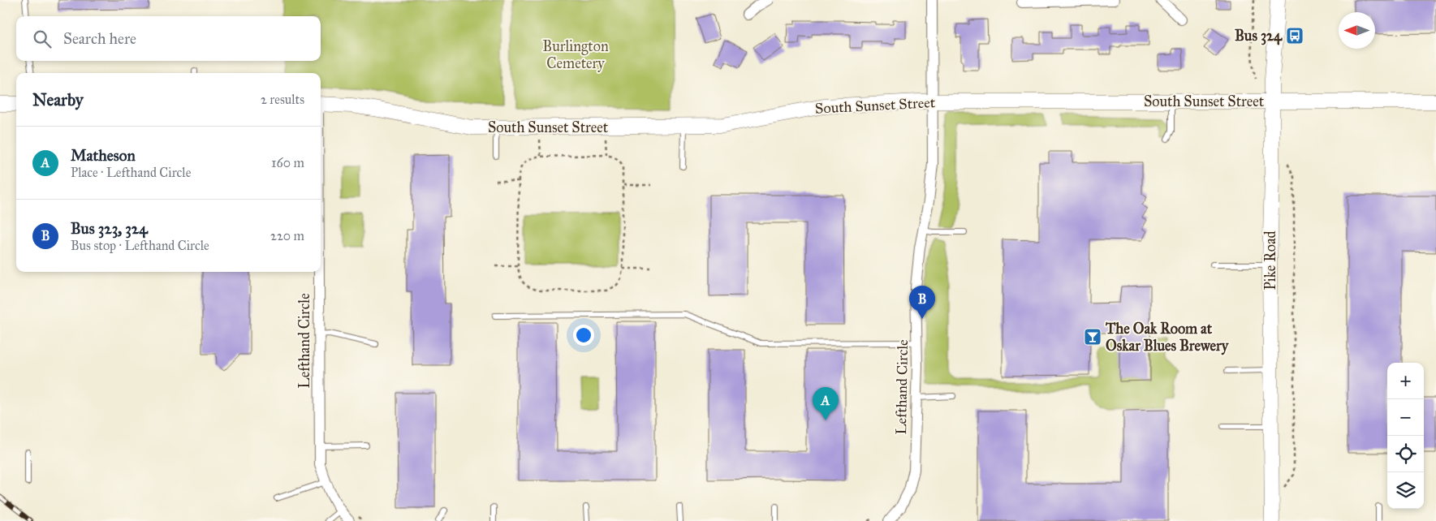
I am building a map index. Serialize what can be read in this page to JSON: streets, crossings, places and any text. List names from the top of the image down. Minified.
{"streets":{"street":["South Sunset Street","Pike Road","Lefthand Circle"]},"crossings":[["South Sunset Street","Pike Road"],["South Sunset Street","Lefthand Circle"]],"parks":["Burlington Cemetery"],"places":{"bus stop":["Bus 324"],"bar":["The Oak Room at Oskar Blues Brewery"]},"north":"left","page":{"search":"Search here","heading":["Nearby","2 results"],"list":[{"mark":"A","name":"Matheson","note":"Place · Lefthand Circle","value":"160 m"},{"mark":"B","name":"Bus 323, 324","note":"Bus stop · Lefthand Circle","value":"220 m"}],"pins":["B","A"],"map_buttons":["+","−"]}}
